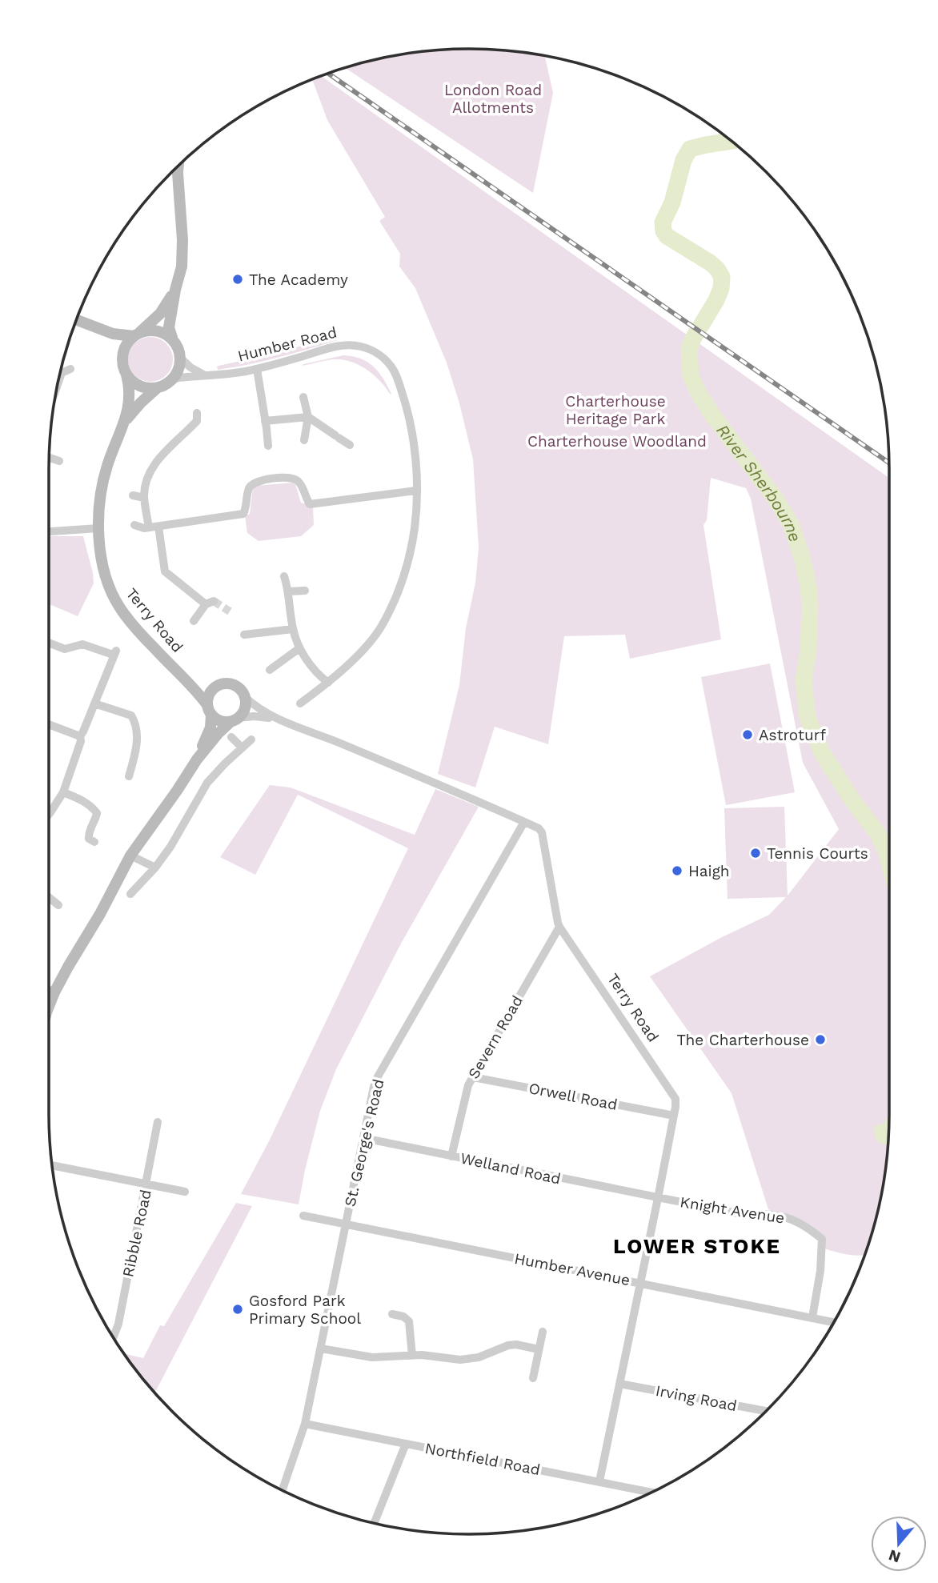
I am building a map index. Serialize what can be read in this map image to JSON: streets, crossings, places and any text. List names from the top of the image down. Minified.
{"streets":{"main road":["Terry Road"],"street":["Humber Road","Severn Road","Orwell Road","St. George's Road","Welland Road","Knight Avenue","Ribble Road","Humber Avenue","Irving Road","Northfield Road"]},"crossings":[["Humber Road","Terry Road"],["Terry Road","Severn Road"],["Terry Road","Orwell Road"],["Terry Road","St. George's Road"],["Terry Road","Welland Road"],["Terry Road","Knight Avenue"],["Terry Road","Humber Avenue"],["Terry Road","Irving Road"],["Terry Road","Northfield Road"],["Severn Road","Orwell Road"],["Severn Road","Welland Road"],["St. George's Road","Welland Road"],["St. George's Road","Humber Avenue"],["St. George's Road","Northfield Road"],["Welland Road","Knight Avenue"],["Knight Avenue","Humber Avenue"]],"districts":["LOWER STOKE"],"water":["River Sherbourne"],"parks":["London Road Allotments","Charterhouse Heritage Park","Charterhouse Woodland"],"places":["The Academy","Astroturf","Tennis Courts","Haigh","The Charterhouse","Gosford Park Primary School"],"north":"bottom"}
